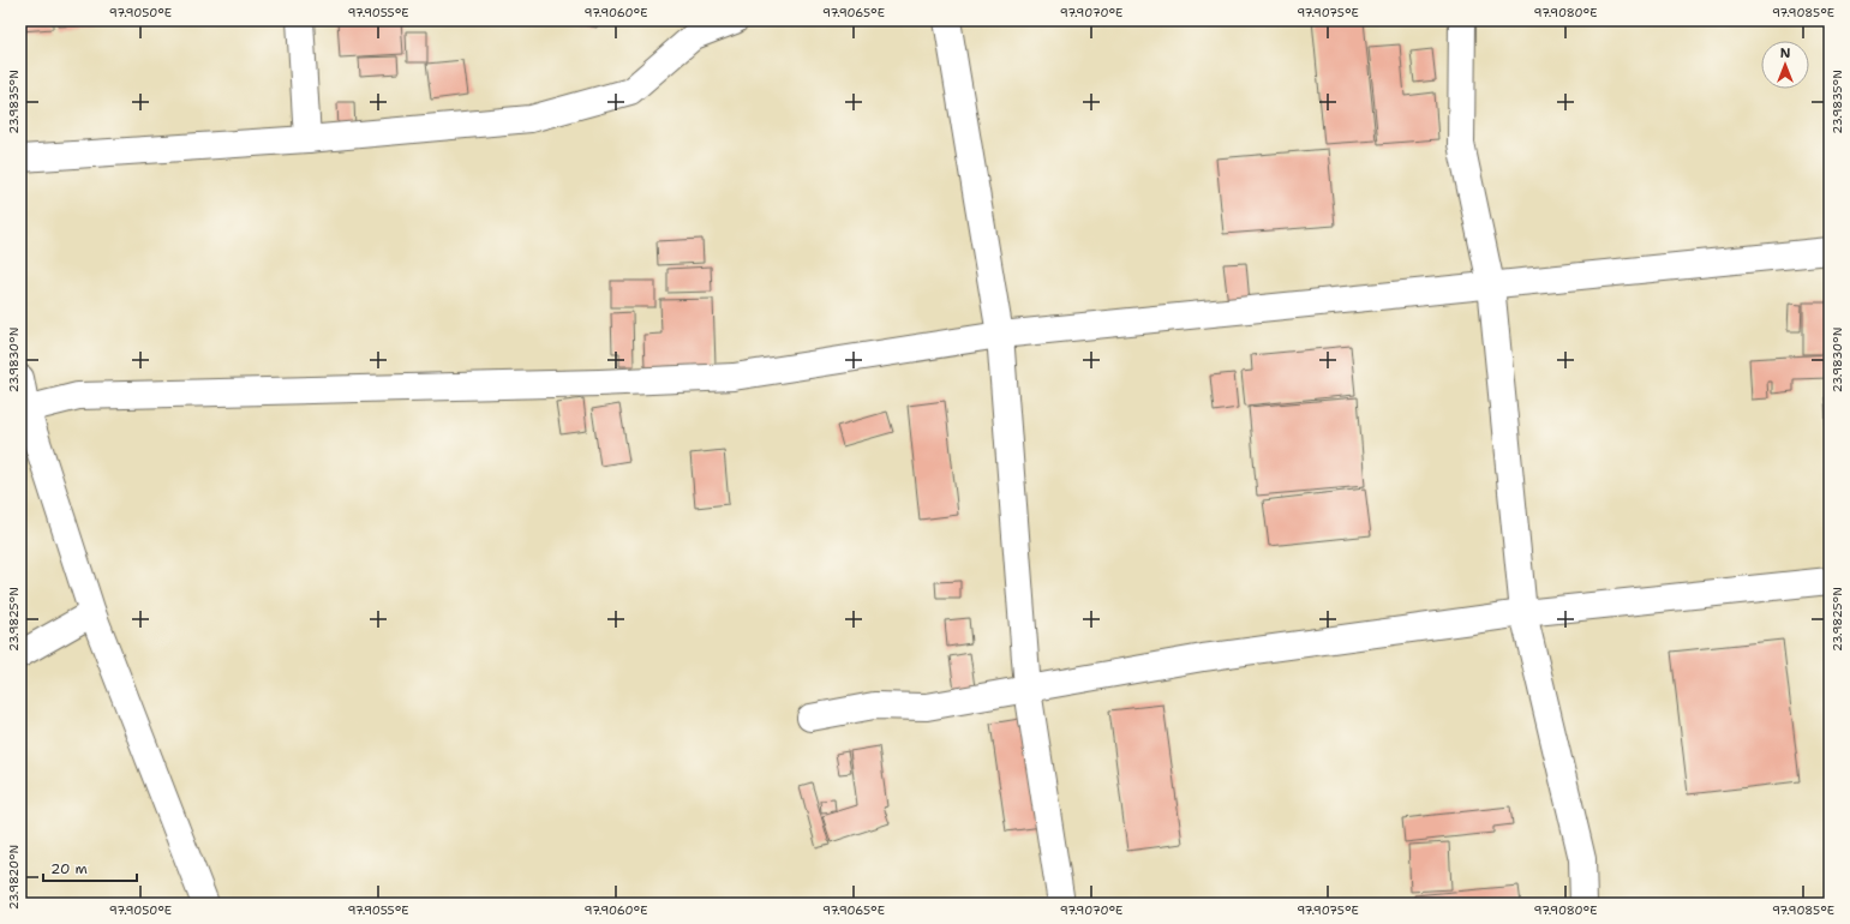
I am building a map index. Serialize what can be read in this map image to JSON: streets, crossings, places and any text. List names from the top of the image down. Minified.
{"scale_bar":"20 m","north":"top","coordinates":["97.9050°E","97.9055°E","97.9060°E","97.9065°E","97.9070°E","97.9075°E","97.9080°E","97.9085°E","23.9835°N","23.9830°N","23.9825°N","23.9820°N"]}
